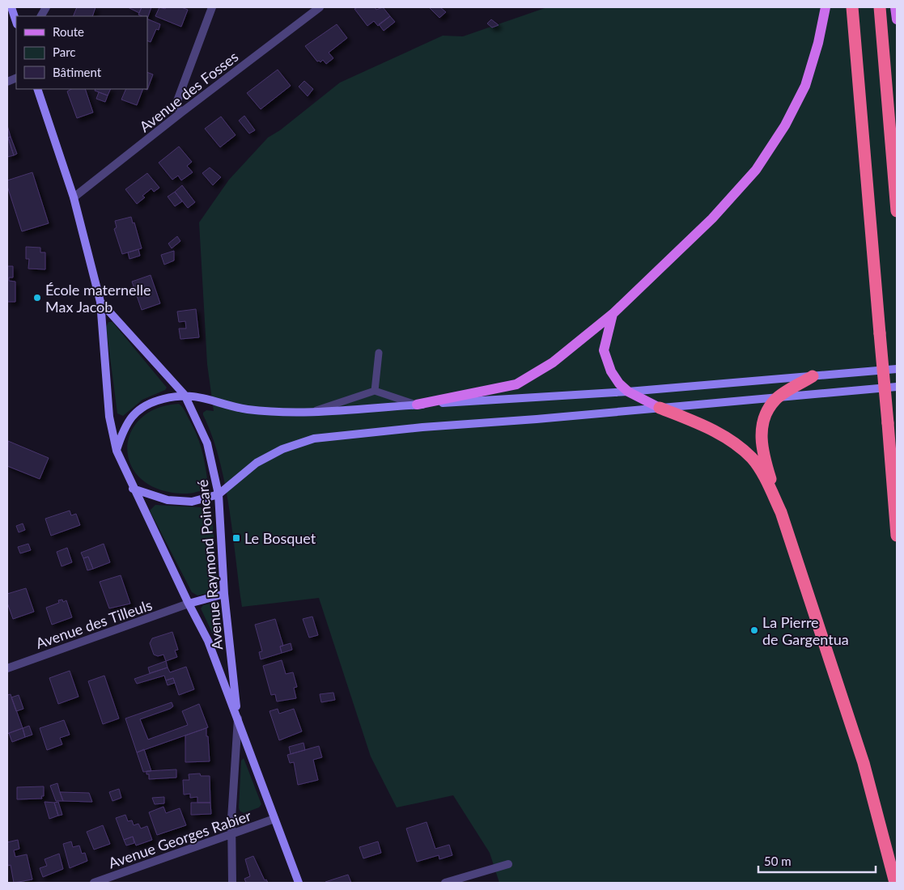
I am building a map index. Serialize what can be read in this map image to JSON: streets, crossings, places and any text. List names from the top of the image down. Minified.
{"streets":{"main road":["Avenue Raymond Poincaré"],"street":["Avenue des Fosses","Avenue des Tilleuls","Avenue Georges Rabier"]},"crossings":[["Avenue des Fosses","Avenue Raymond Poincaré"],["Avenue Raymond Poincaré","Avenue des Tilleuls"],["Avenue Raymond Poincaré","Avenue Georges Rabier"]],"places":{"other":["École maternelle Max Jacob","La Pierre de Gargentua"],"transit":["Le Bosquet"]},"legend":["Route","Parc","Bâtiment"],"scale_bar":"50 m"}
